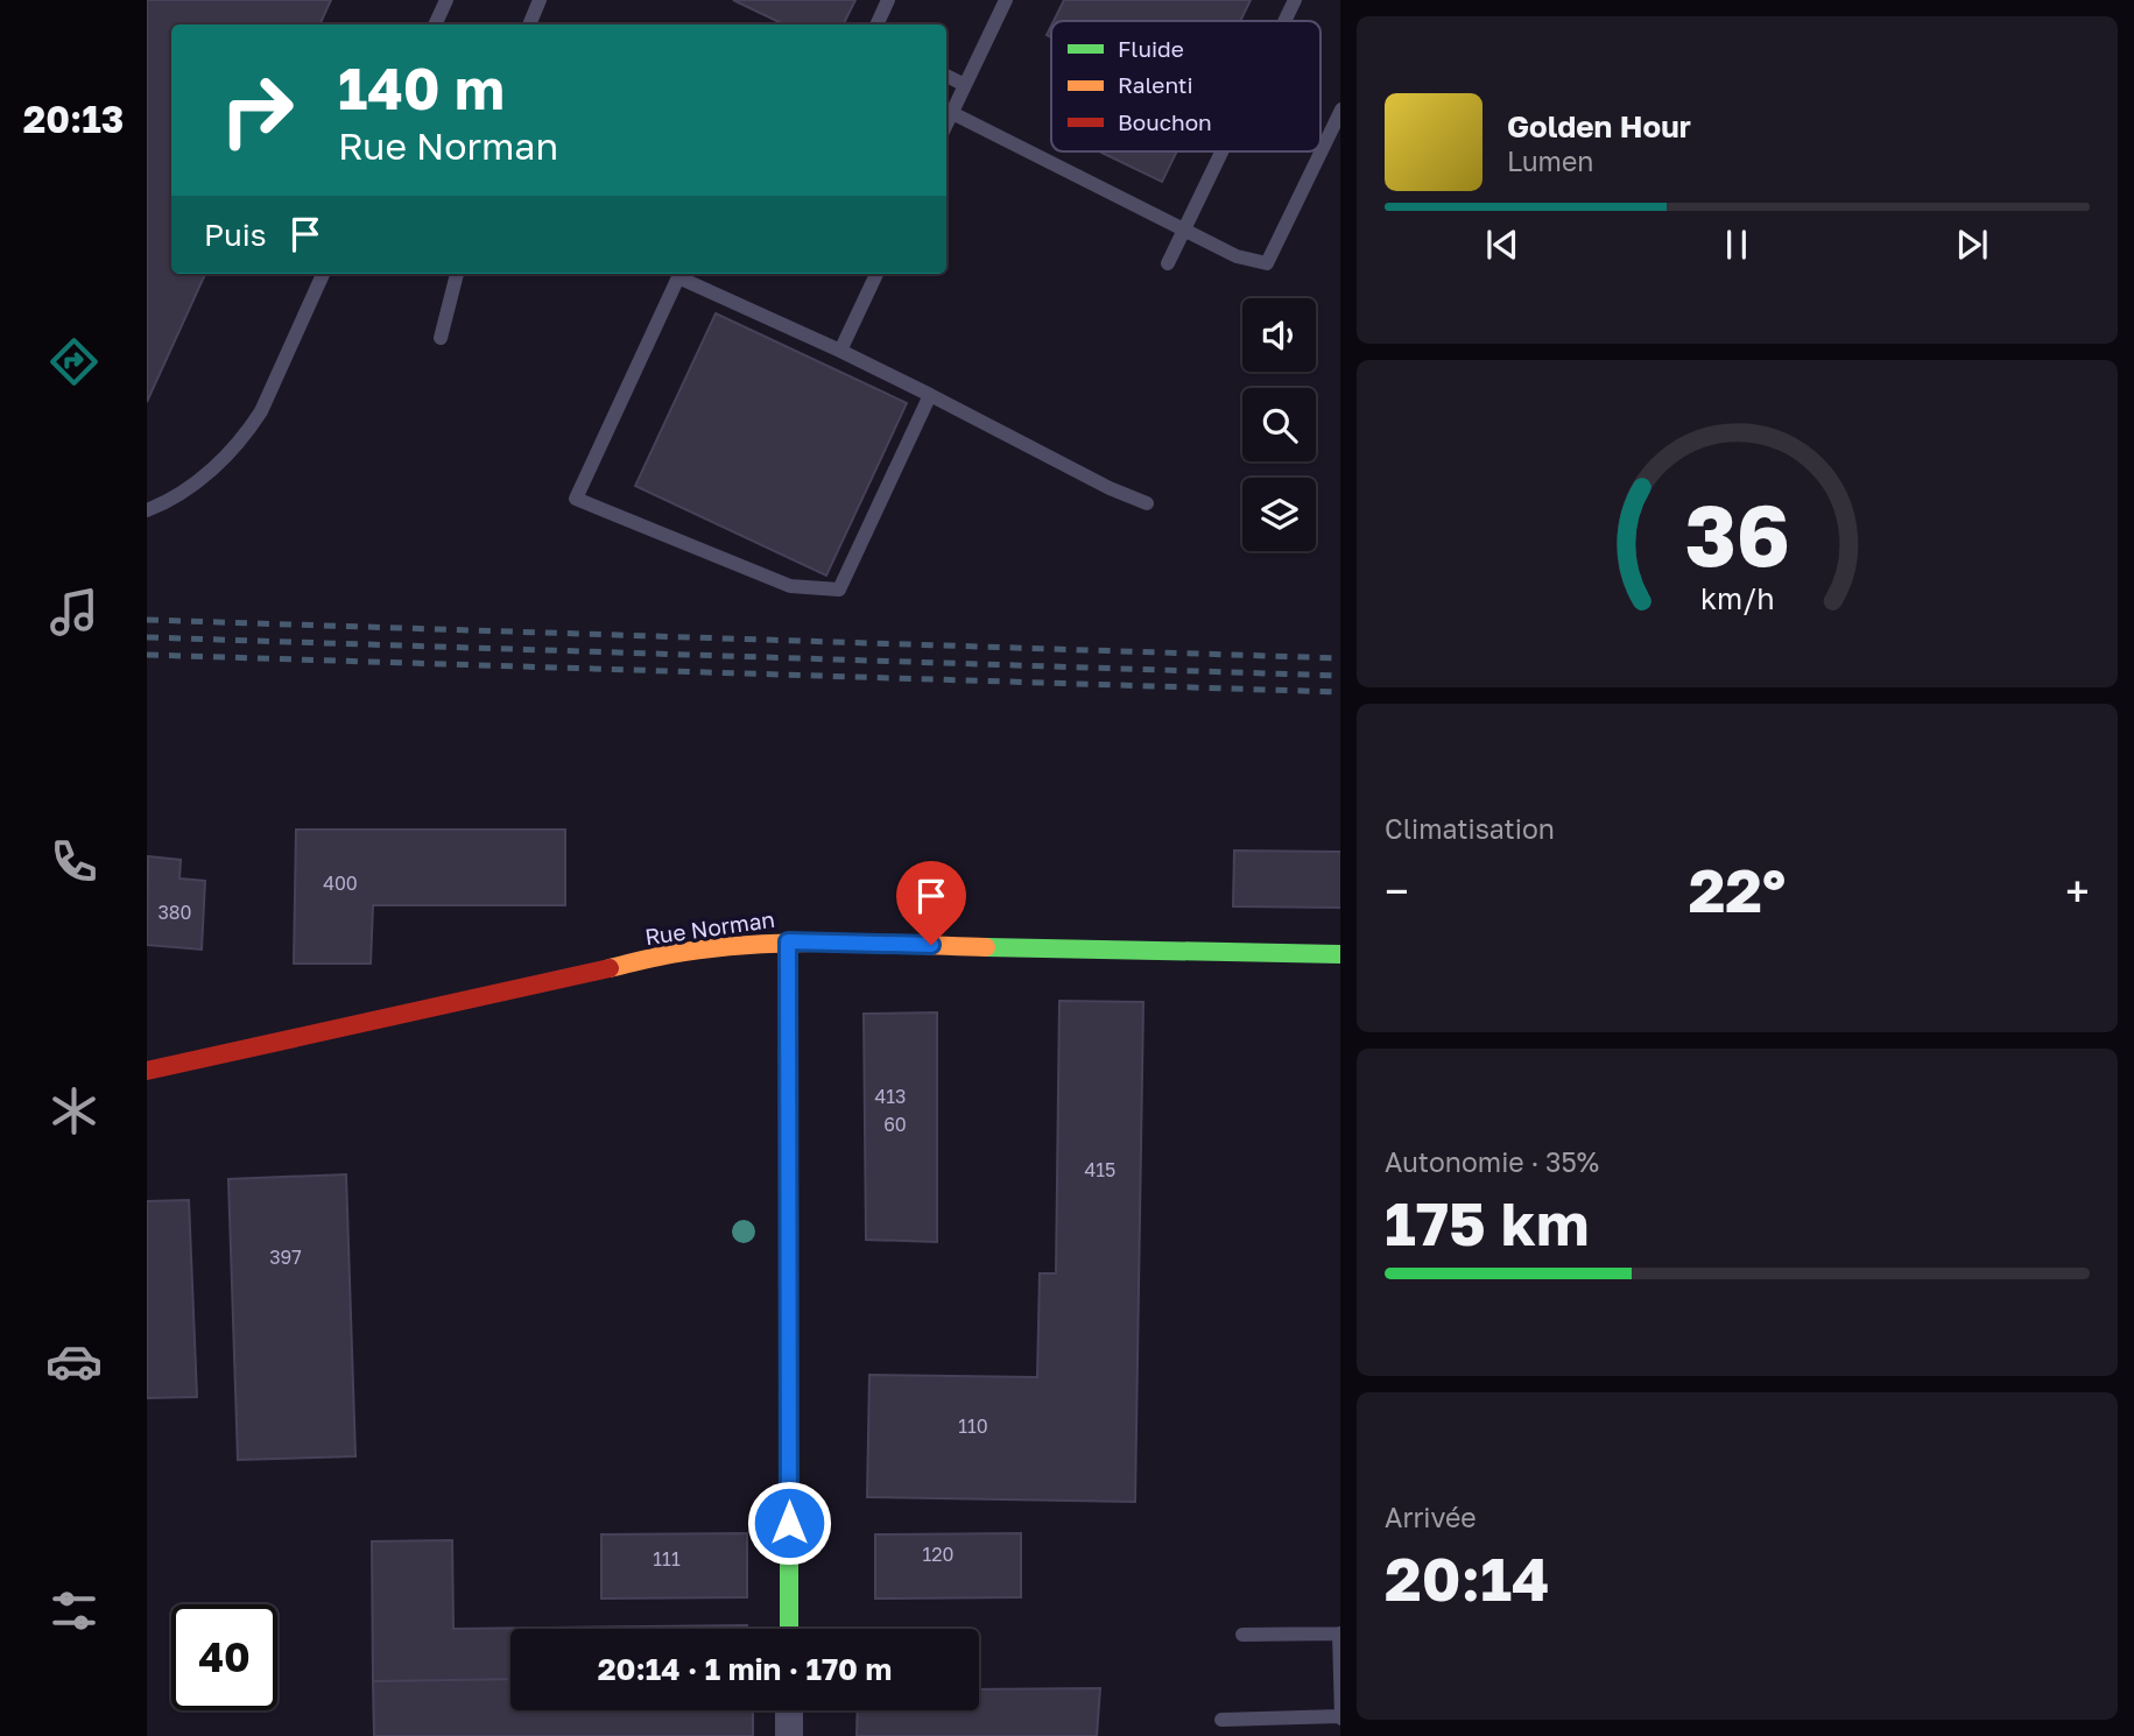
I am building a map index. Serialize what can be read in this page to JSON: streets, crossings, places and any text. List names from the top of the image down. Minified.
{"streets":{"street":["Rue Norman"]},"house_numbers":["400","380","413","60","415","397","110","120","111"],"legend":["Fluide","Ralenti","Bouchon"],"page":{"tabs":"20:13","turn":["140 m","Rue Norman"],"song":["Golden Hour","Lumen"],"then":"Puis","tile":["Climatisation",["Autonomie · 35%","175 km"],["Arrivée","20:14"]],"heat":["−","22°","+"],"limit":"40","trip":"20:14 · 1 min · 170 m","gauge":["36","km/h"]}}
